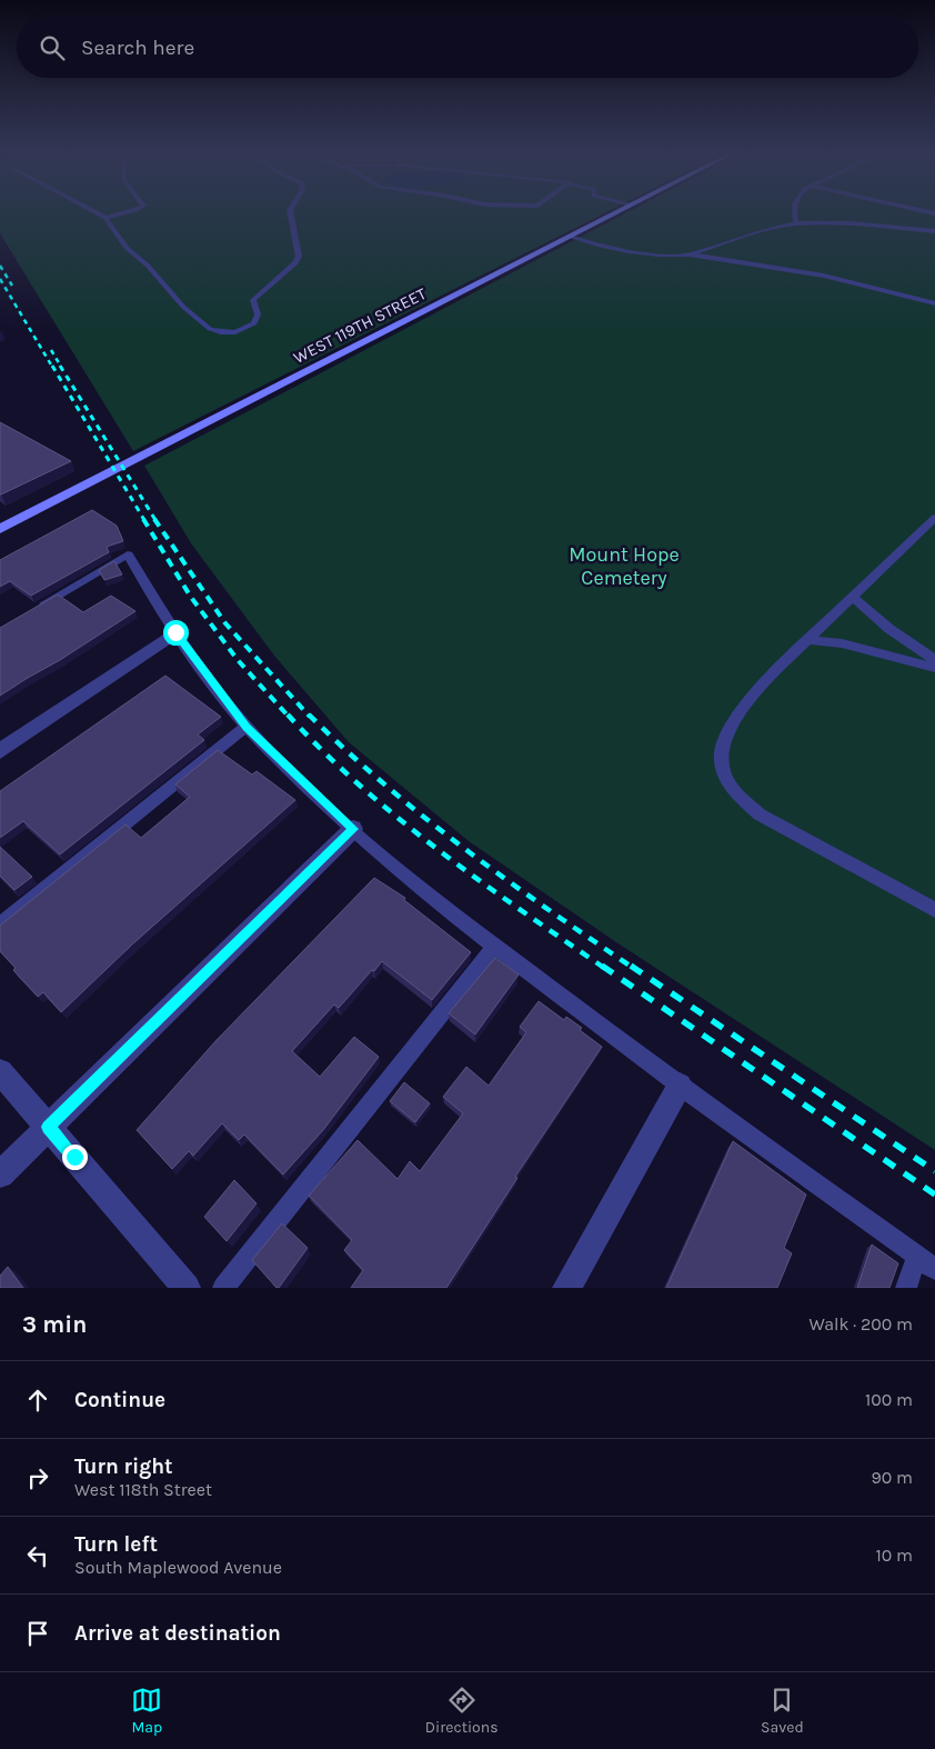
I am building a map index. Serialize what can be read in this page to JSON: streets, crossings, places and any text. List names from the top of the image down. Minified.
{"streets":{"street":["WEST 119TH STREET"]},"parks":["Mount Hope Cemetery"],"page":{"search":"Search here","heading":["3 min","Walk · 200 m"],"list":[["Continue","100 m"],["Turn right","West 118th Street","90 m"],["Turn left","South Maplewood Avenue","10 m"],"Arrive at destination"],"nav":["Map","Directions","Saved"]}}
